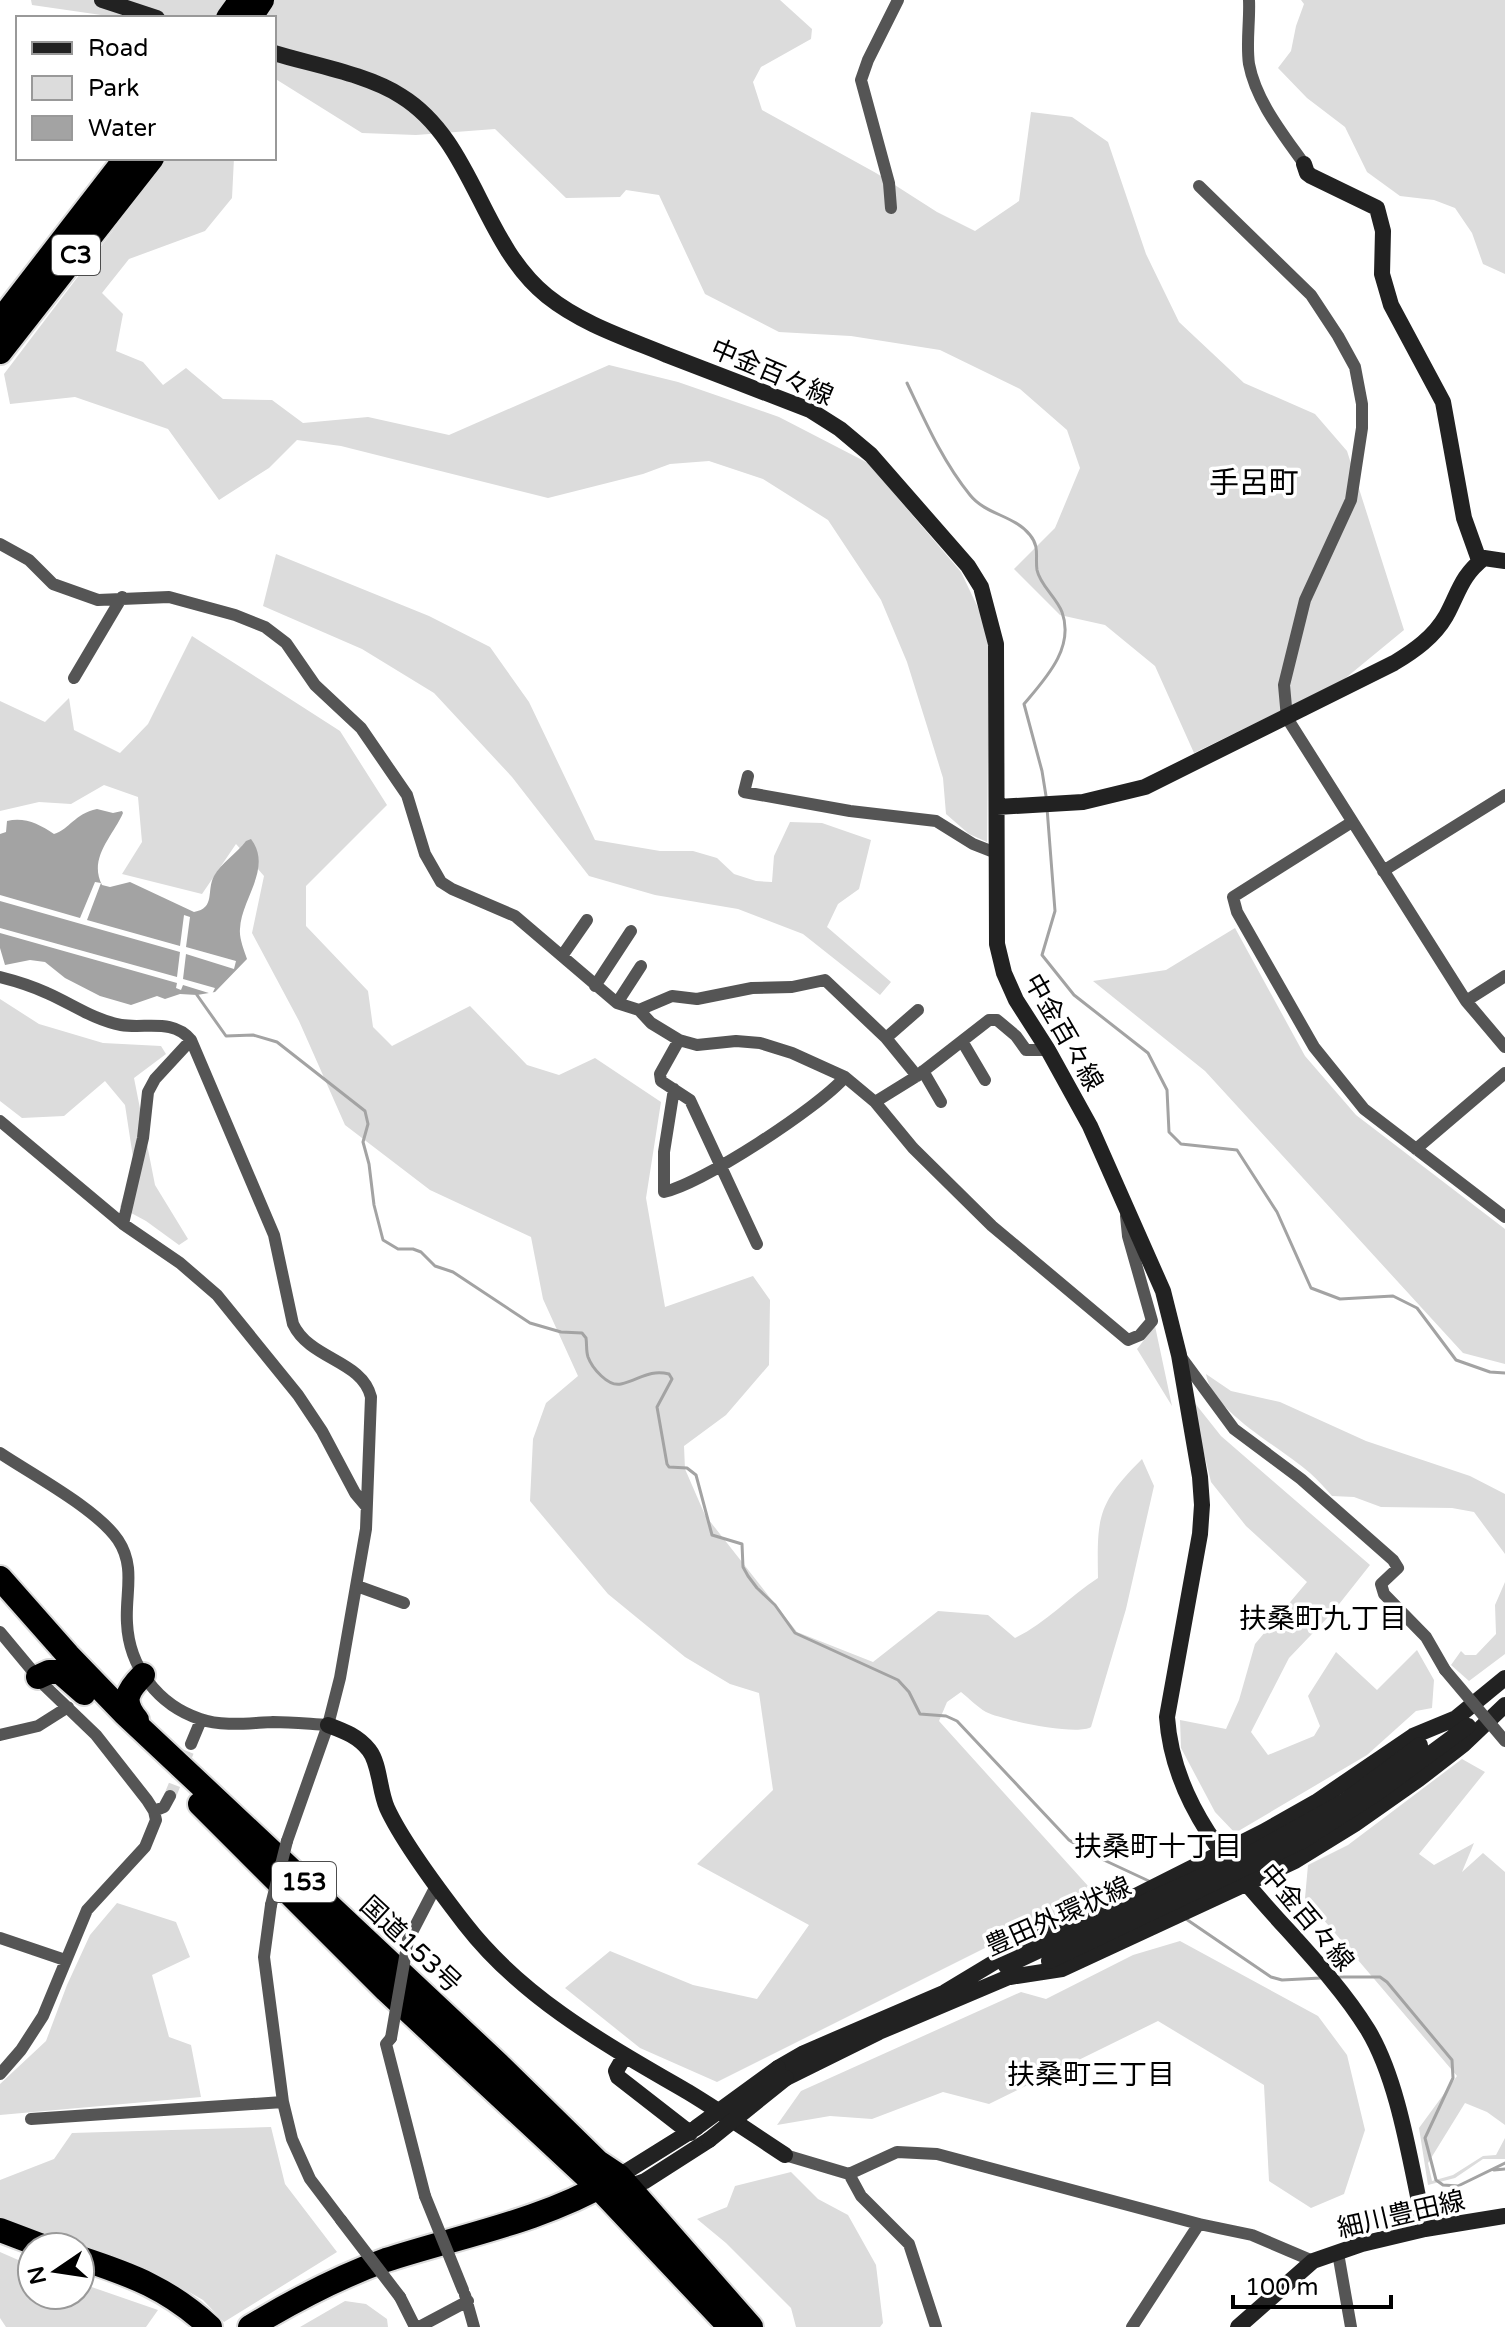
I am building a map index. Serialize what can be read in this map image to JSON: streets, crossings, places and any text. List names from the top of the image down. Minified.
{"streets":{"highway":["C3","153","国道153号"],"street":["中金百々線","豊田外環状線","細川豊田線"]},"crossings":[["中金百々線","細川豊田線"],["153","国道153号"],["豊田外環状線","国道153号"]],"districts":["手呂町","扶桑町九丁目","扶桑町十丁目","扶桑町三丁目"],"legend":["Road","Park","Water"],"scale_bar":"100 m","north":"left"}
